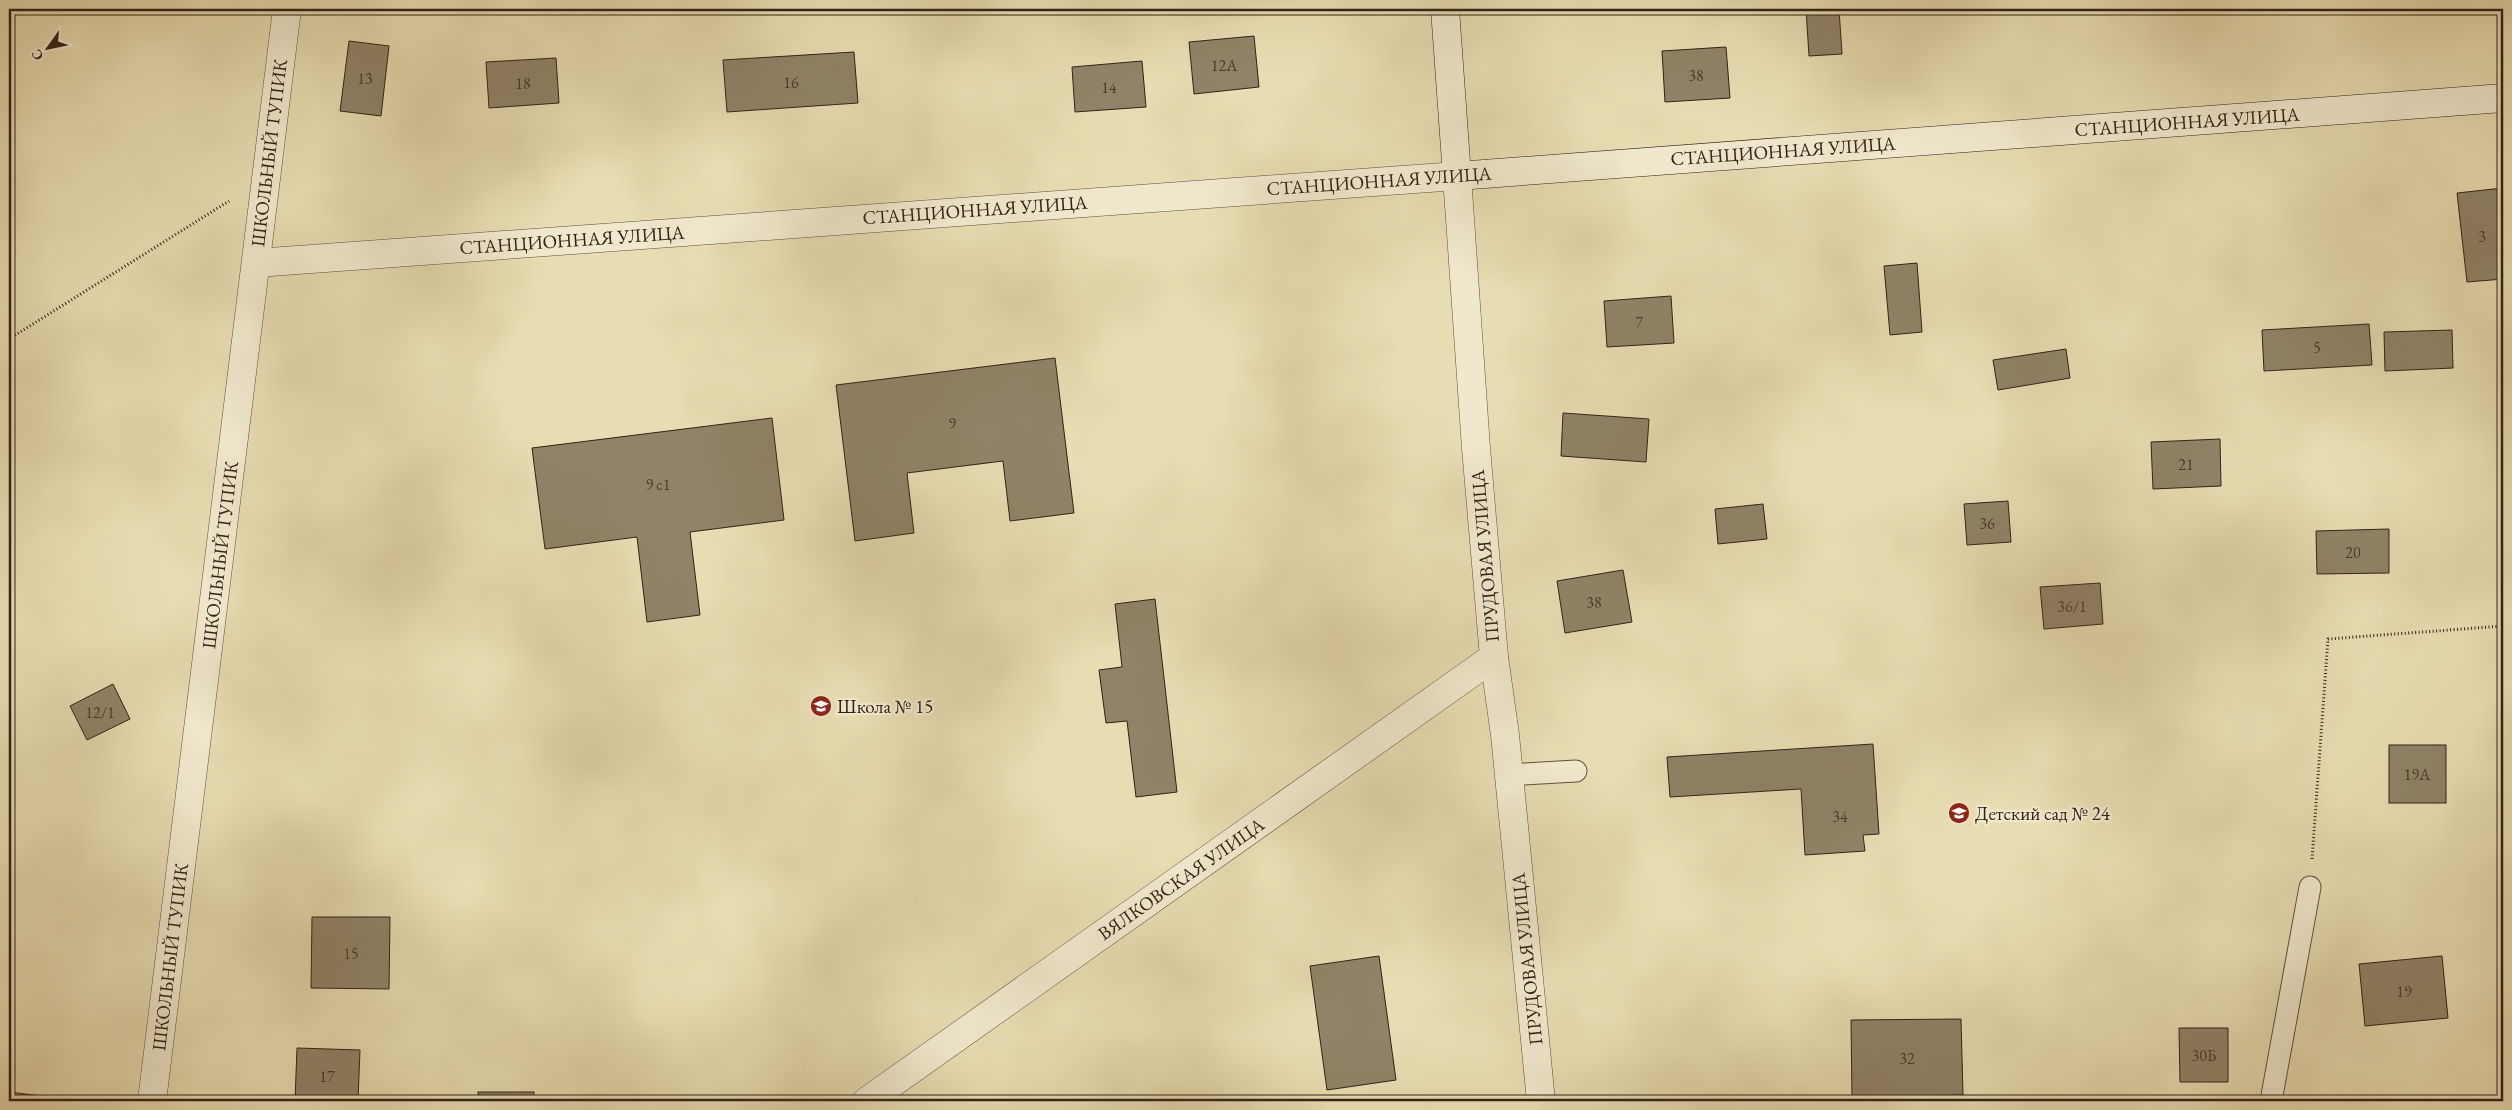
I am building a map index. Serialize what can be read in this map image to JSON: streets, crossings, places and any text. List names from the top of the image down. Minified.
{"streets":{"street":["СТАНЦИОННАЯ УЛИЦА","ШКОЛЬНЫЙ ТУПИК","ПРУДОВАЯ УЛИЦА","ВЯЛКОВСКАЯ УЛИЦА"]},"crossings":[["СТАНЦИОННАЯ УЛИЦА","ШКОЛЬНЫЙ ТУПИК"],["СТАНЦИОННАЯ УЛИЦА","ПРУДОВАЯ УЛИЦА"],["ПРУДОВАЯ УЛИЦА","ВЯЛКОВСКАЯ УЛИЦА"]],"places":{"school or university":["Школа № 15","Детский сад № 24"]},"house_numbers":["12А","38","13","16","18","14","3","7","5","9","21","9 с1","36","20","38","36/1","12/1","19А","34","15","19","30Б","32","17"],"north":"bottom left"}
